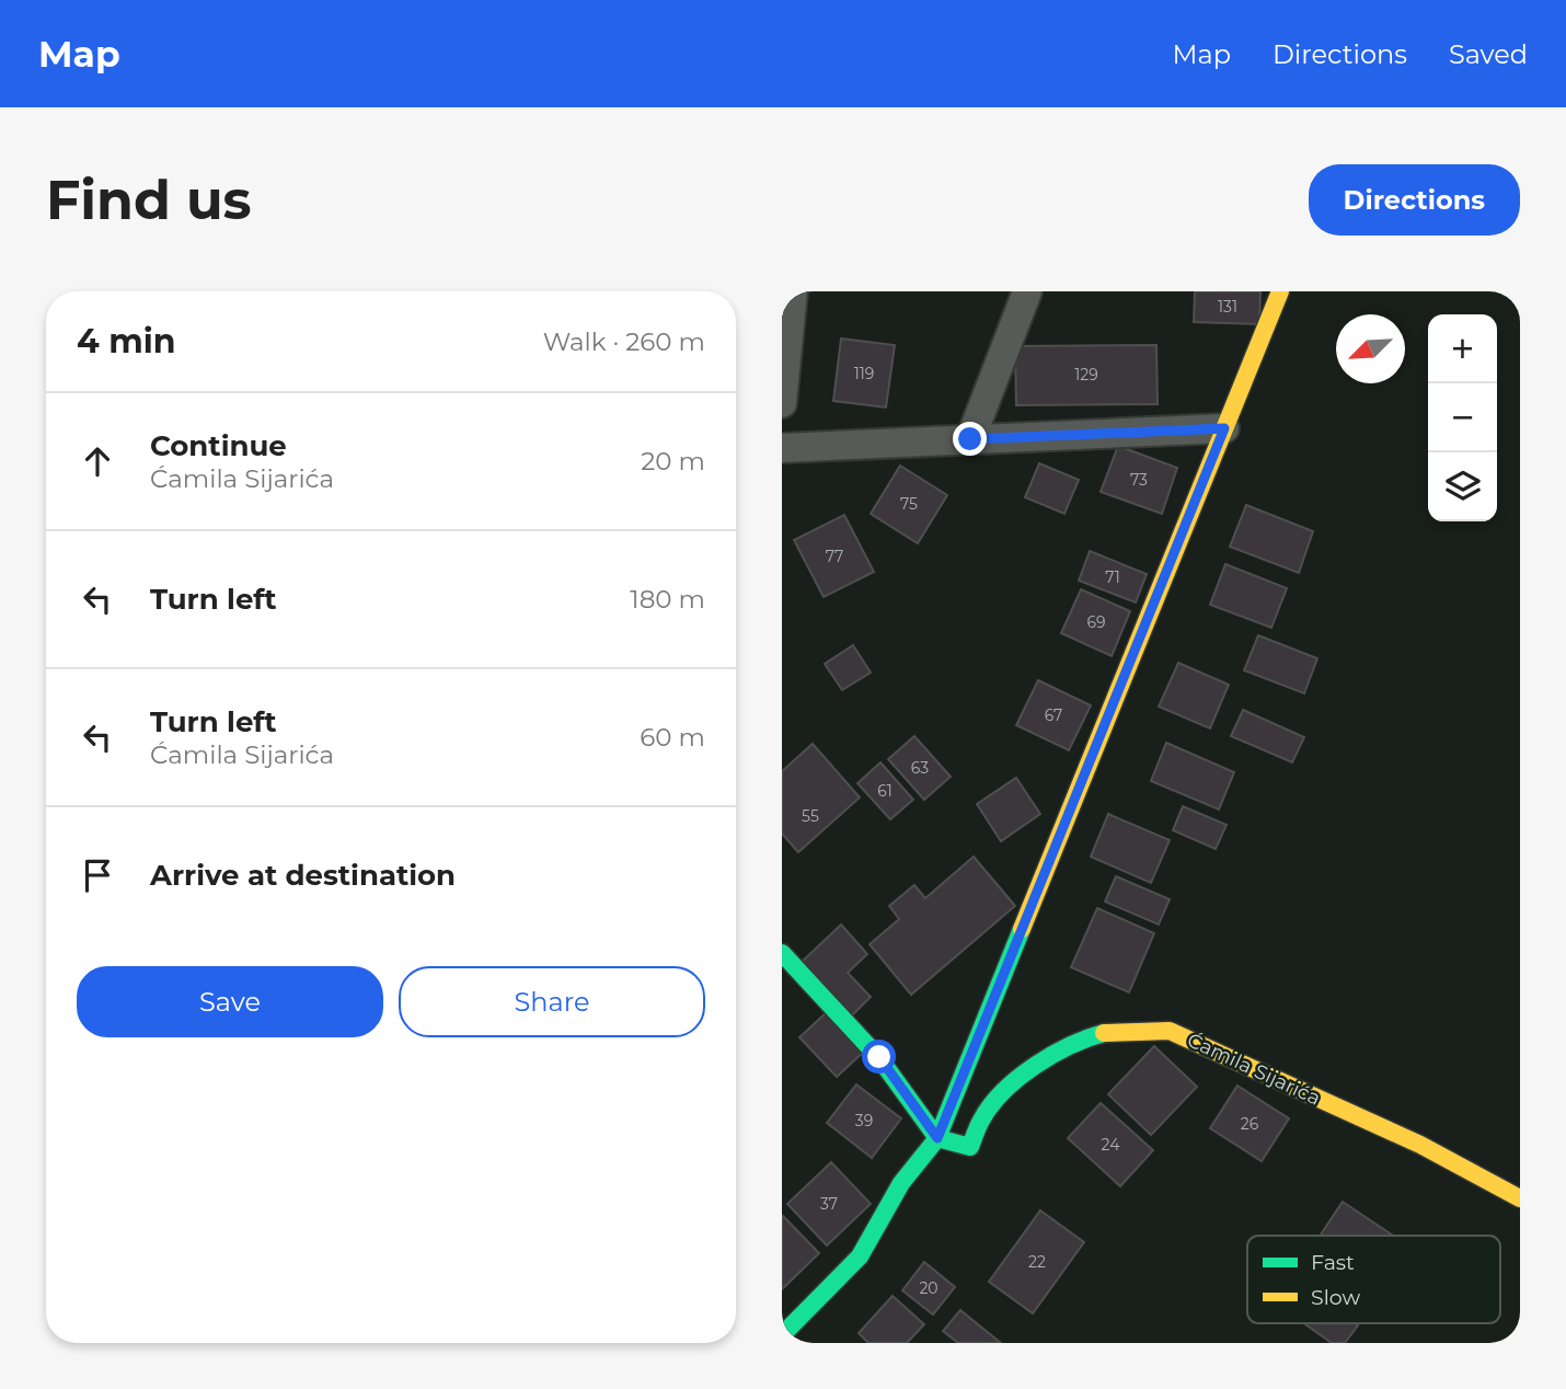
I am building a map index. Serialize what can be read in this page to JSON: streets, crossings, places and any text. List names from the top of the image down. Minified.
{"streets":{"street":["Ćamila Sijarića"]},"house_numbers":["131","119","129","73","75","77","71","69","67","63","61","55","39","26","24","37","22","20"],"legend":["Fast","Slow"],"north":"bottom left","page":{"header":"Map","nav":["Map","Directions","Saved"],"buttons":["Directions",["Save","Share"]],"title":"Find us","heading":["4 min","Walk · 260 m"],"map_buttons":["+","−"],"list":[["Continue","Ćamila Sijarića","20 m"],["Turn left","180 m"],["Turn left","Ćamila Sijarića","60 m"],"Arrive at destination"]}}
